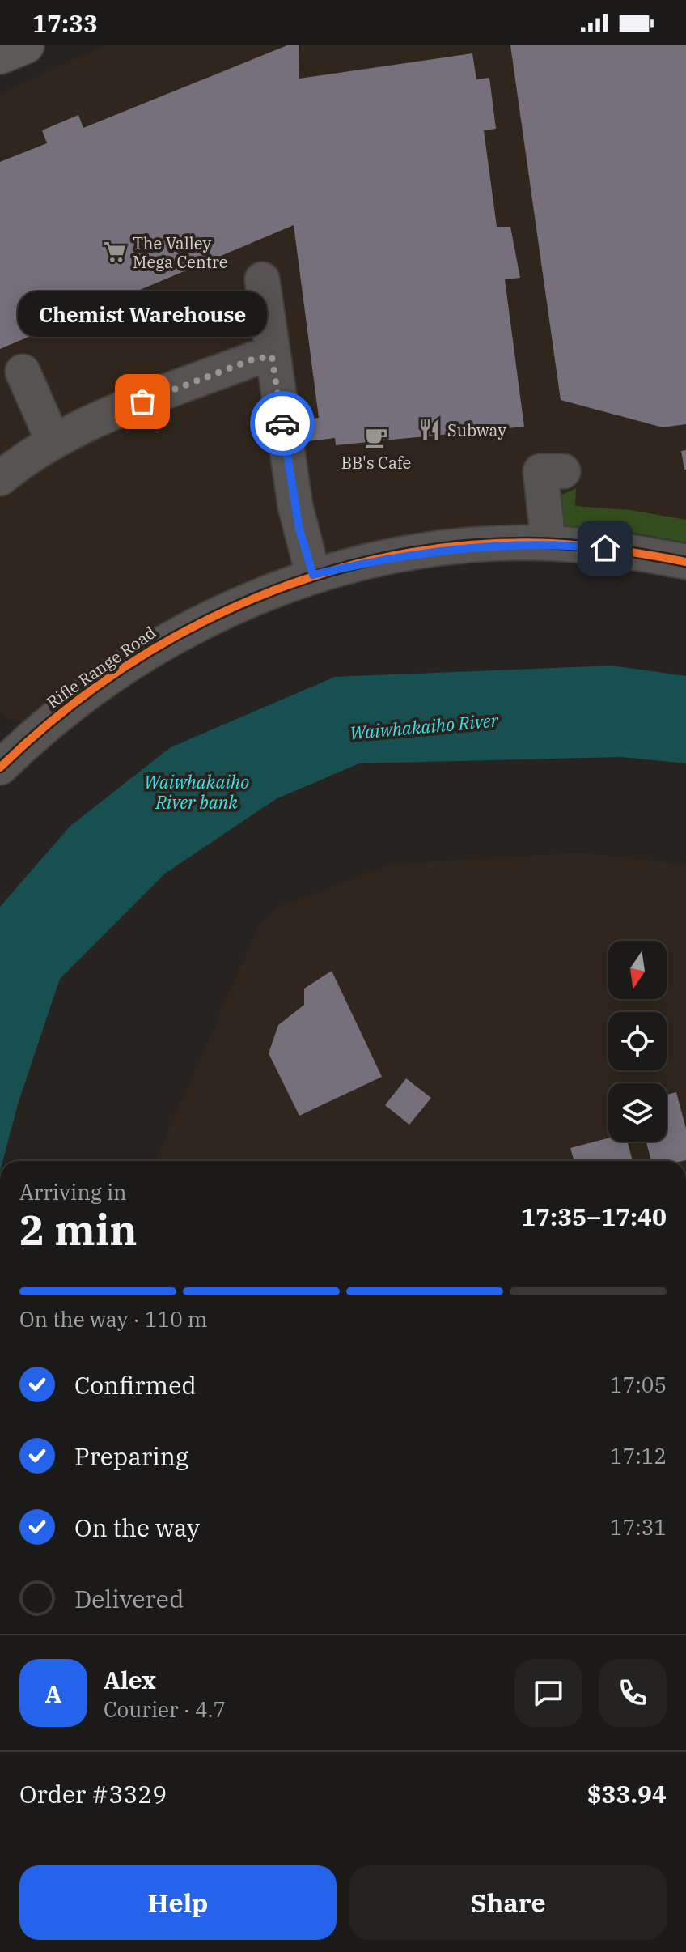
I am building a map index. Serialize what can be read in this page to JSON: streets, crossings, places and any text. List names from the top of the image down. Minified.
{"streets":{"street":["Rifle Range Road"]},"water":["Waiwhakaiho River","Waiwhakaiho River bank"],"places":{"supermarket":["The Valley Mega Centre"],"other":["Chemist Warehouse"],"restaurant":["Subway"],"cafe":["BB's Cafe"]},"north":"bottom","page":{"status":"17:33","bubble":"Chemist Warehouse","heading":["2 min","Arriving in","17:35–17:40"],"panel":["Alex","Courier · 4.7","Order #3329","$33.94"],"bar":"On the way · 110 m","list":[["Confirmed","17:05"],["Preparing","17:12"],["On the way","17:31"],"Delivered"],"round":"A","buttons":["Help","Share"]}}
